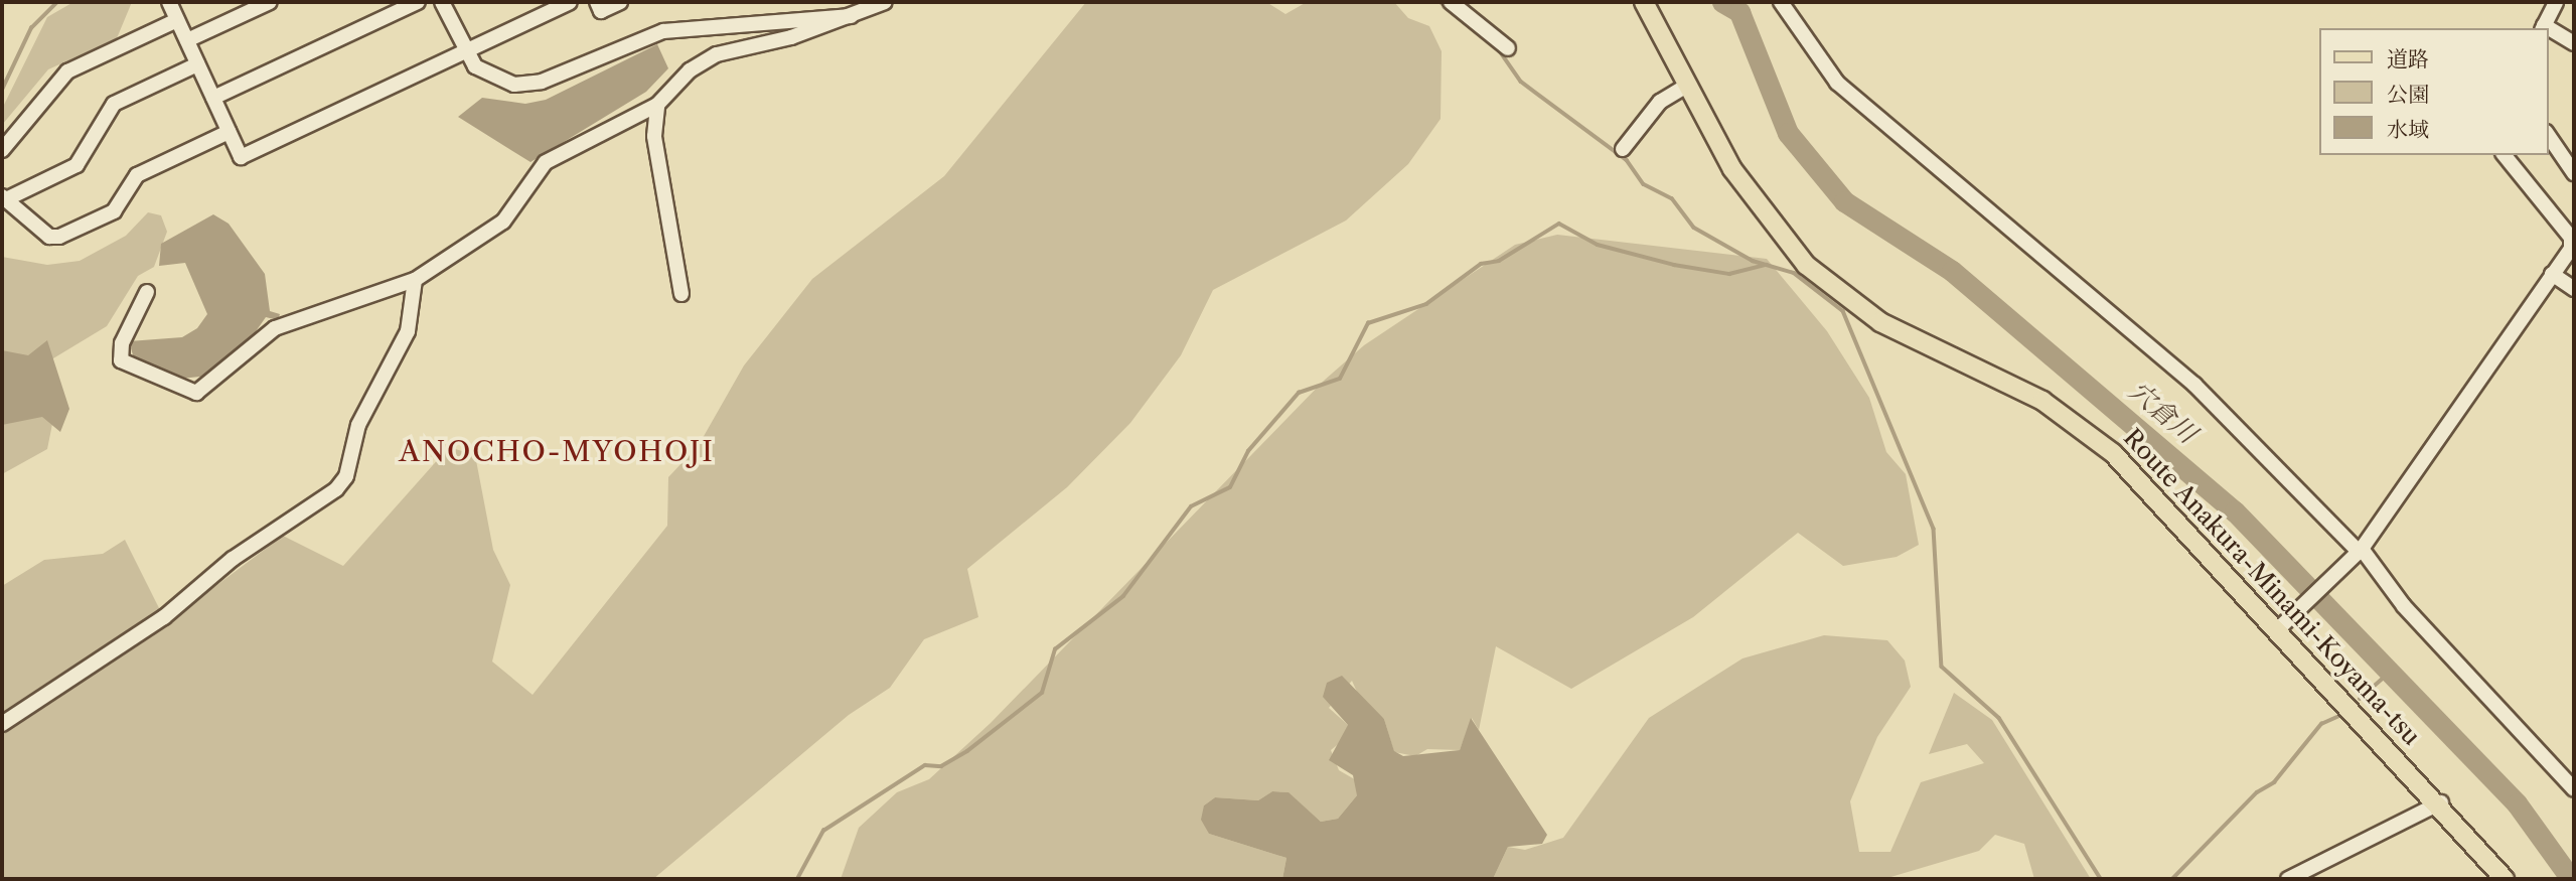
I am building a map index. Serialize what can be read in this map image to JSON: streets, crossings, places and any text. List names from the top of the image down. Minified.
{"streets":{"main road":["Route Anakura-Minami-Koyama-tsu"]},"districts":["ANOCHO-MYOHOJI"],"water":["穴倉川"],"legend":["道路","公園","水域"]}
